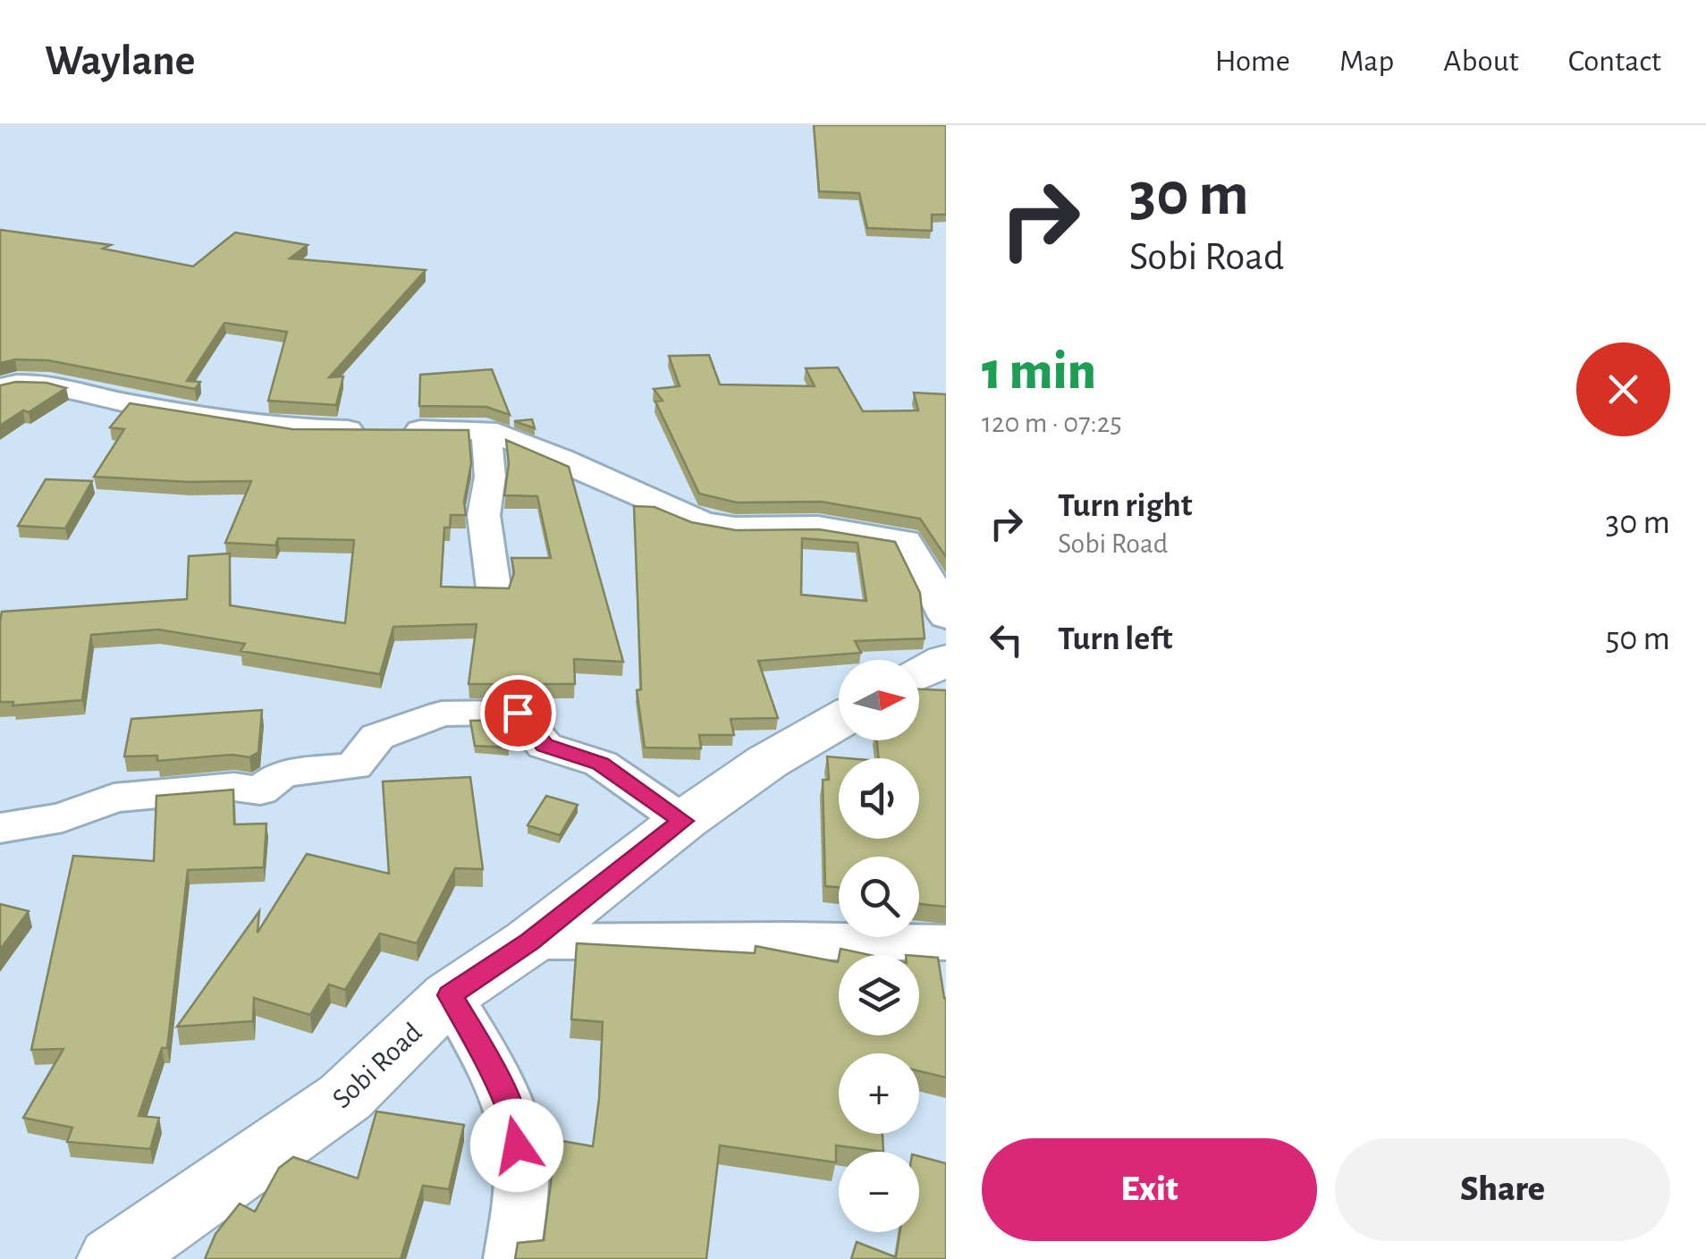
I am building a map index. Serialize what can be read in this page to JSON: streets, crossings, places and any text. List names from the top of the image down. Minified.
{"streets":{"highway":["Sobi Road"]},"north":"right","page":{"header":"Waylane","nav":["Home","Map","About","Contact"],"turn":["30 m","Sobi Road"],"heading":["1 min","120 m · 07:25"],"list":[{"name":"Turn right","note":"Sobi Road","value":"30 m"},{"name":"Turn left","value":"50 m"}],"map_buttons":["+","−"],"buttons":["Exit","Share"]}}
